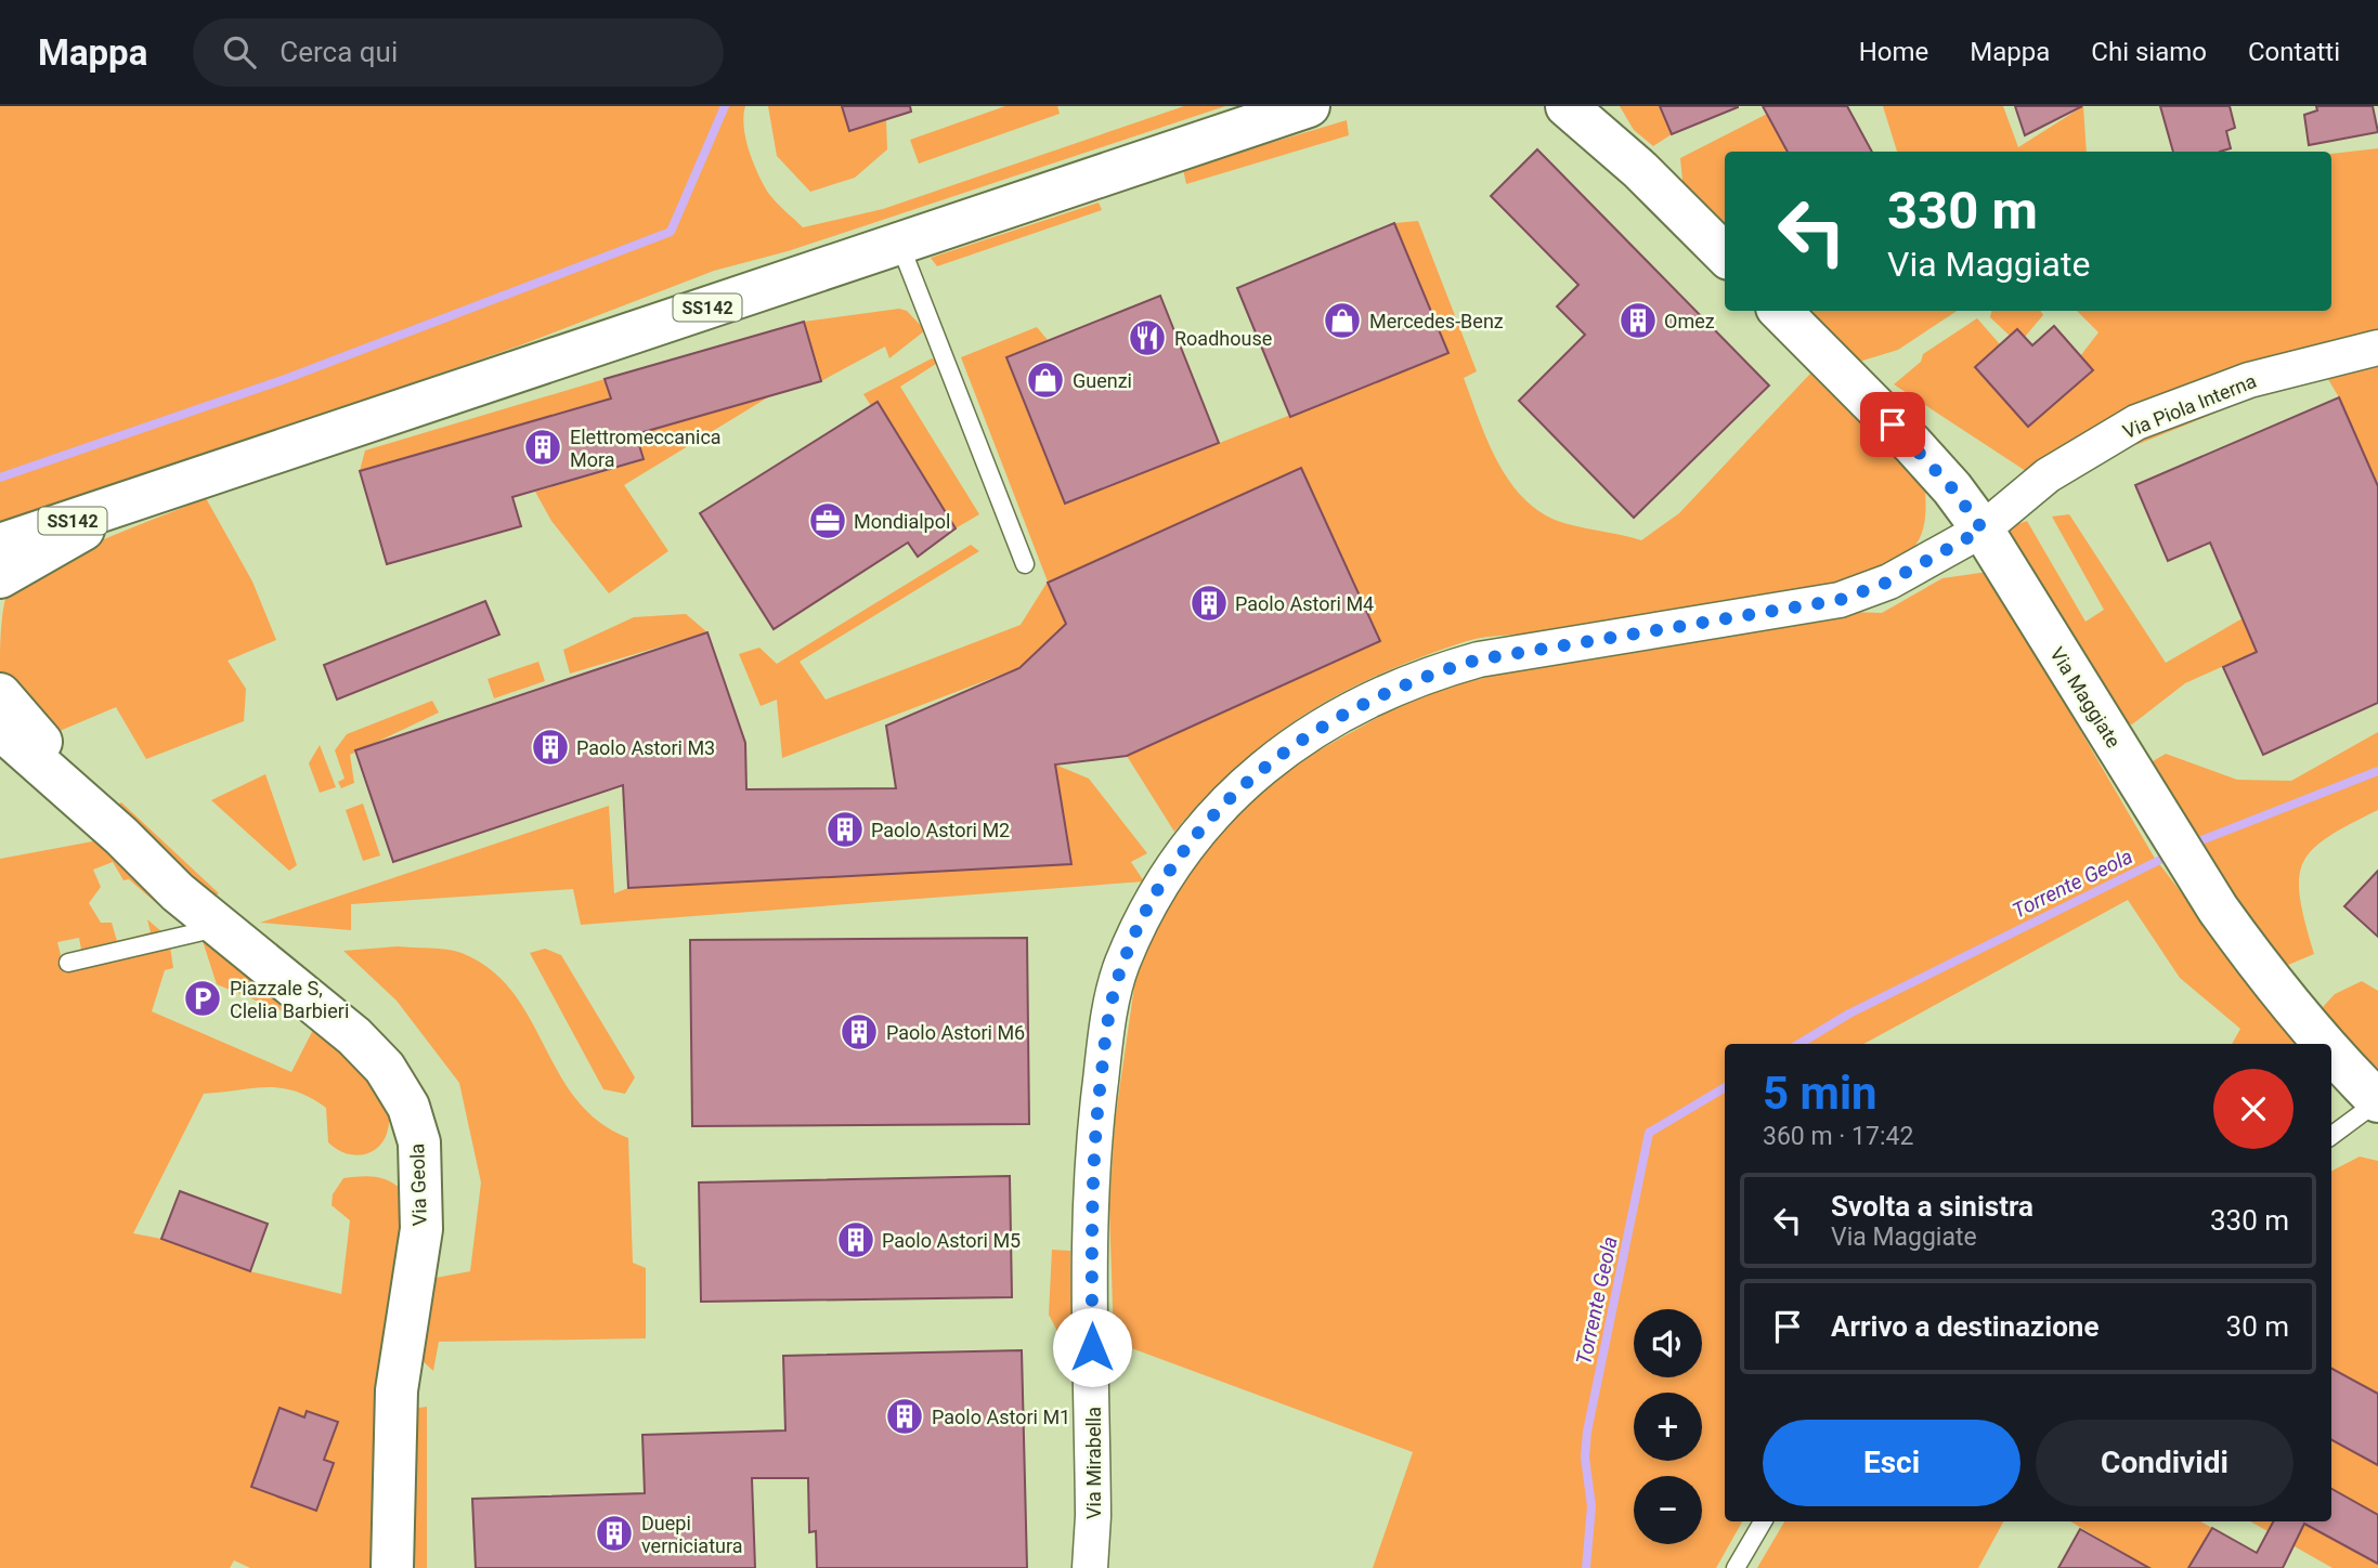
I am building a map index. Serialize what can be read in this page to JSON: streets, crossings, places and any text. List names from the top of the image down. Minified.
{"streets":{"street":["SS142","Via Piola Interna","Via Maggiate","Via Geola","Via Mirabella"]},"crossings":[["Via Piola Interna","Via Maggiate"],["Via Piola Interna","Via Mirabella"],["Via Maggiate","Via Mirabella"]],"water":["Torrente Geola"],"places":{"shop":["Mercedes-Benz","Guenzi"],"building":["Omez","Elettromeccanica Mora","Paolo Astori M4","Paolo Astori M3","Paolo Astori M2","Paolo Astori M6","Paolo Astori M5","Paolo Astori M1","Duepi verniciatura"],"restaurant":["Roadhouse"],"office":["Mondialpol"],"parking":["Piazzale S, Clelia Barbieri"]},"page":{"header":"Mappa","search":"Cerca qui","nav":["Home","Mappa","Chi siamo","Contatti"],"turn":["330 m","Via Maggiate"],"heading":["5 min","360 m · 17:42"],"list":[{"name":"Svolta a sinistra","note":"Via Maggiate","value":"330 m"},{"name":"Arrivo a destinazione","value":"30 m"}],"map_buttons":["+","−"],"buttons":["Esci","Condividi"]}}
